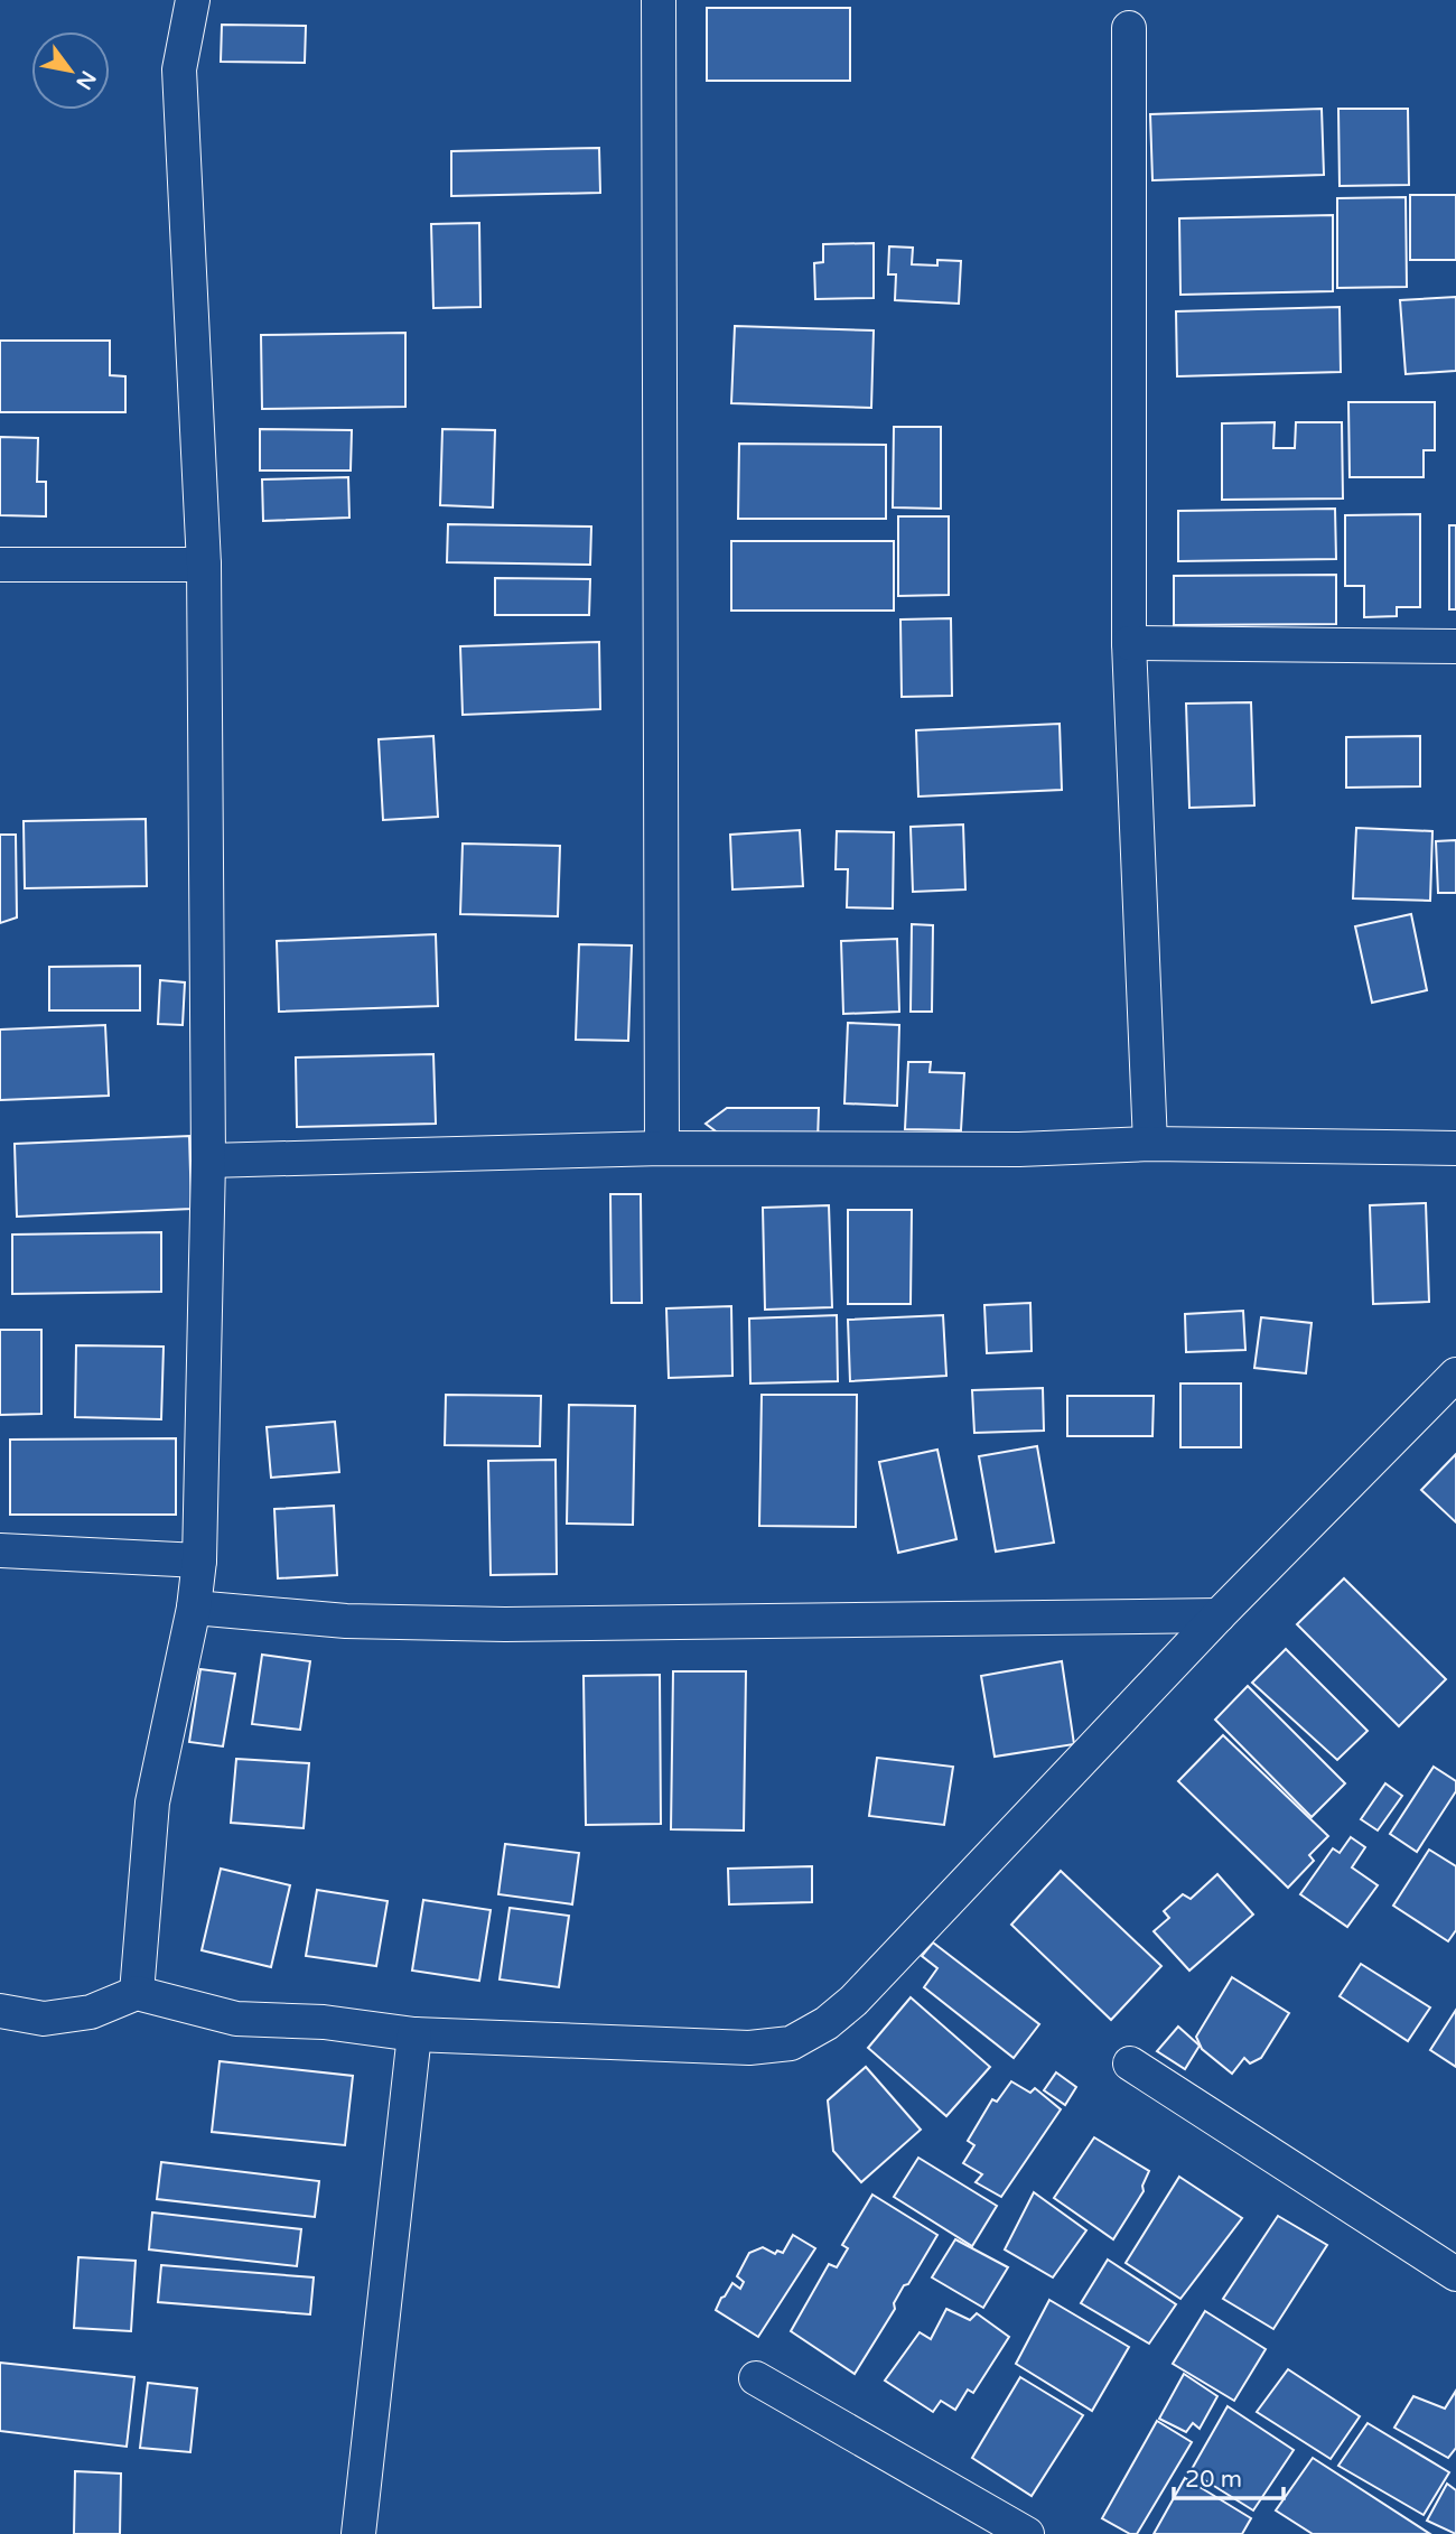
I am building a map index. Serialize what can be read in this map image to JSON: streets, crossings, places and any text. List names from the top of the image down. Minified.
{"scale_bar":"20 m","north":"bottom right"}
